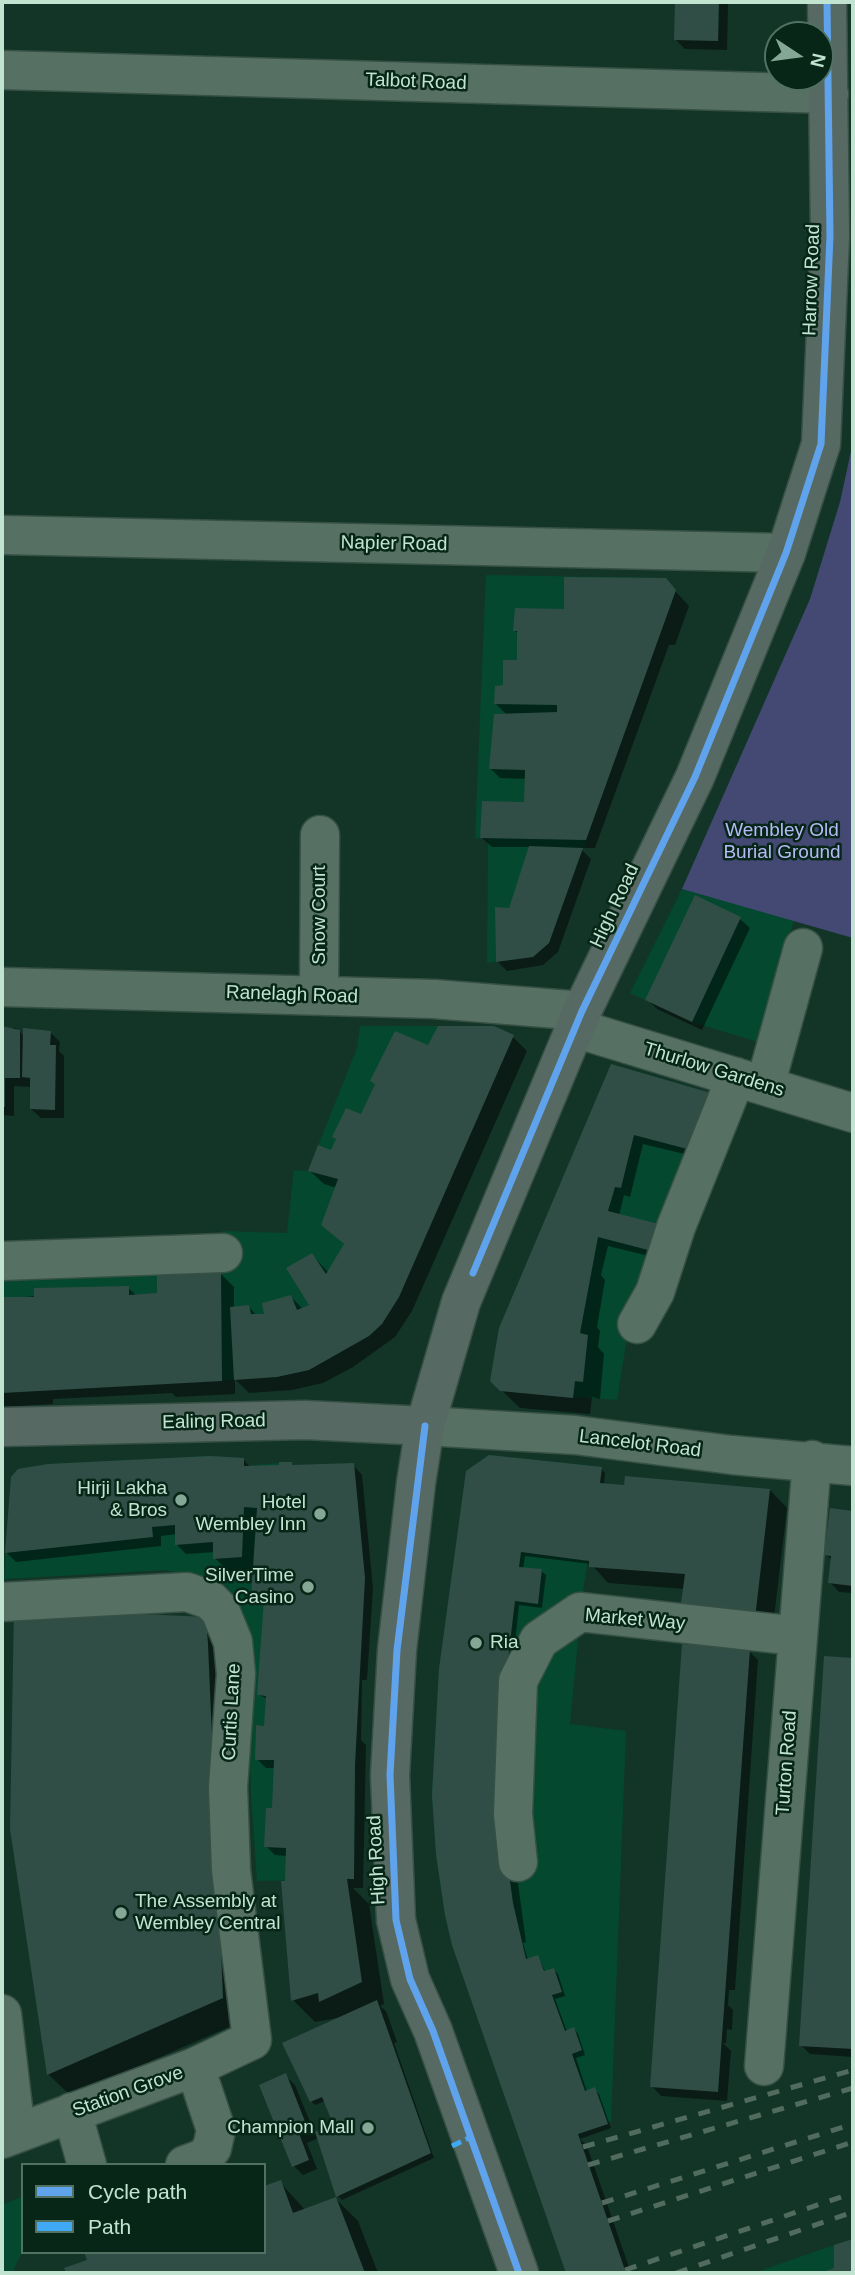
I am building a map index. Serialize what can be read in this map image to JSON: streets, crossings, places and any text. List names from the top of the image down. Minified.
{"streets":{"main road":["Harrow Road","High Road","Ealing Road"],"street":["Talbot Road","Napier Road","Snow Court","Ranelagh Road","Thurlow Gardens","Lancelot Road","Market Way","Curtis Lane","Turton Road","Station Grove"]},"crossings":[["Talbot Road","Harrow Road"],["Harrow Road","Napier Road"],["Harrow Road","High Road"],["Napier Road","High Road"],["High Road","Ranelagh Road"],["High Road","Thurlow Gardens"],["High Road","Ealing Road"],["High Road","Lancelot Road"],["Snow Court","Ranelagh Road"],["Ranelagh Road","Thurlow Gardens"],["Ealing Road","Lancelot Road"],["Lancelot Road","Turton Road"],["Market Way","Turton Road"],["Curtis Lane","Station Grove"]],"parks":["Wembley Old Burial Ground"],"places":["Hirji Lakha & Bros","Hotel Wembley Inn","SilverTime Casino","Ria","The Assembly at Wembley Central","Champion Mall"],"legend":["Cycle path","Path"],"north":"right"}
